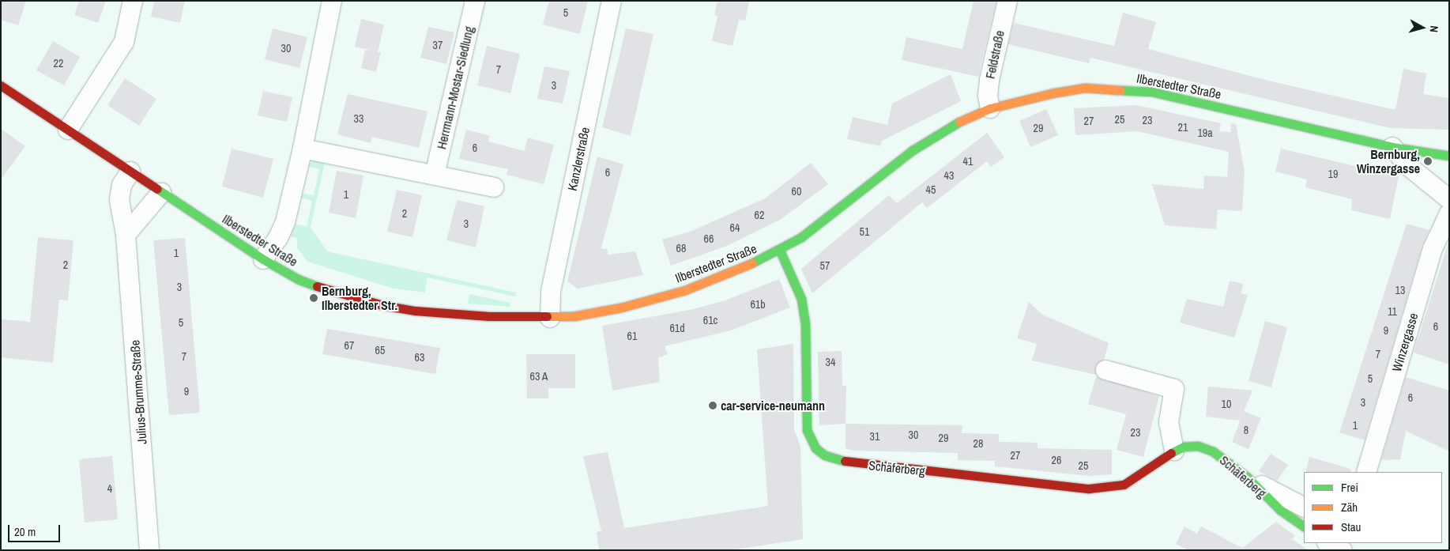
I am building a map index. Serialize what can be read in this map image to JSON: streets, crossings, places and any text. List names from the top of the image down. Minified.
{"streets":{"street":["Feldstraße","Ilberstedter Straße","Herrmann-Mostar-Siedlung","Kanzlerstraße","Winzergasse","Julius-Brumme-Straße","Schäferberg"]},"crossings":[["Feldstraße","Ilberstedter Straße"],["Ilberstedter Straße","Kanzlerstraße"],["Ilberstedter Straße","Julius-Brumme-Straße"],["Ilberstedter Straße","Schäferberg"]],"places":["Bernburg, Winzergasse","Bernburg, Ilberstedter Str.","car-service-neumann"],"house_numbers":["5","37","30","22","7","3","33","25","23","27","21","29","19a","6","41","6","19","43","45","60","1","2","62","3","64","51","66","68","1","2","57","3","13","61b","11","61c","5","6","61d","9","61","67","65","7","7","63","34","63 A","5","9","6","3","10","1","8","23","30","31","29","28","27","26","25","4"],"legend":["Frei","Zäh","Stau"],"scale_bar":"20 m","north":"right"}
